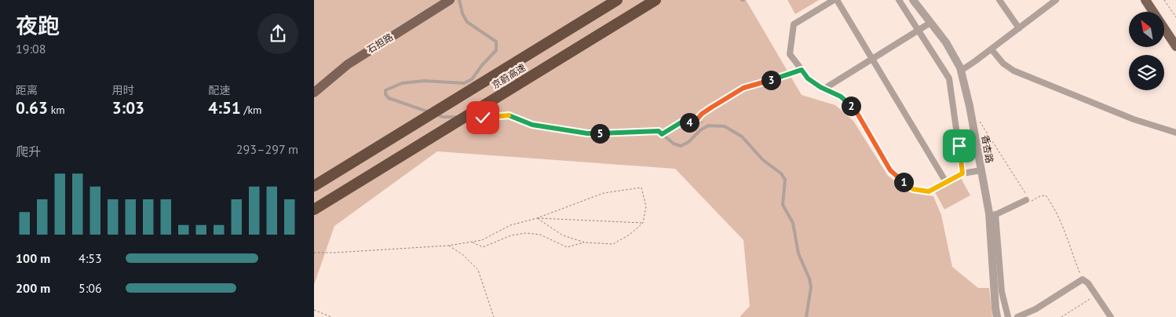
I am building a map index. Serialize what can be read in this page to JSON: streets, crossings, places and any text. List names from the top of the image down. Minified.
{"streets":{"highway":["京蔚高速"],"main road":["石担路"],"street":["香杏路"]},"north":"top left","page":{"heading":["夜跑","19:08"],"stats":[["距离","0.63 km"],["用时","3:03"],["配速","4:51 /km"]],"pins":["3","2","4","5","1"],"chart":["爬升","293–297 m"],"list":[{"name":"100 m","note":"4:53"},{"name":"200 m","note":"5:06"}]}}
